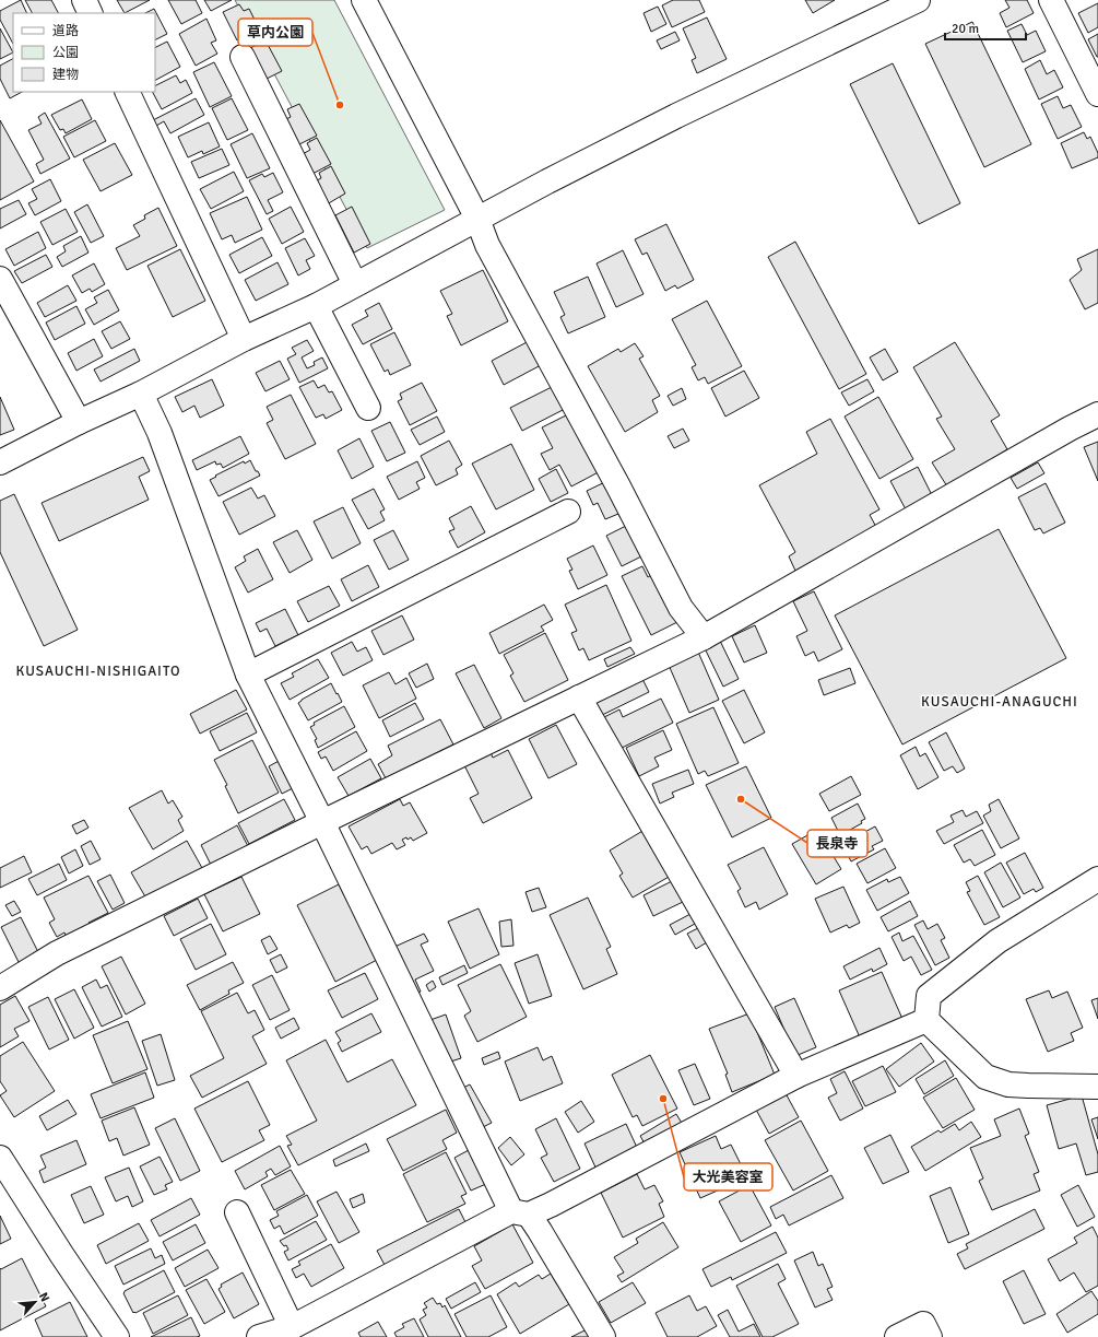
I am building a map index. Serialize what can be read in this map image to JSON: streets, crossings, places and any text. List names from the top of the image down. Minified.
{"districts":["KUSAUCHI-NISHIGAITO","KUSAUCHI-ANAGUCHI"],"places":["草内公園","長泉寺","大光美容室"],"legend":["道路","公園","建物"],"scale_bar":"20 m","north":"top right"}
